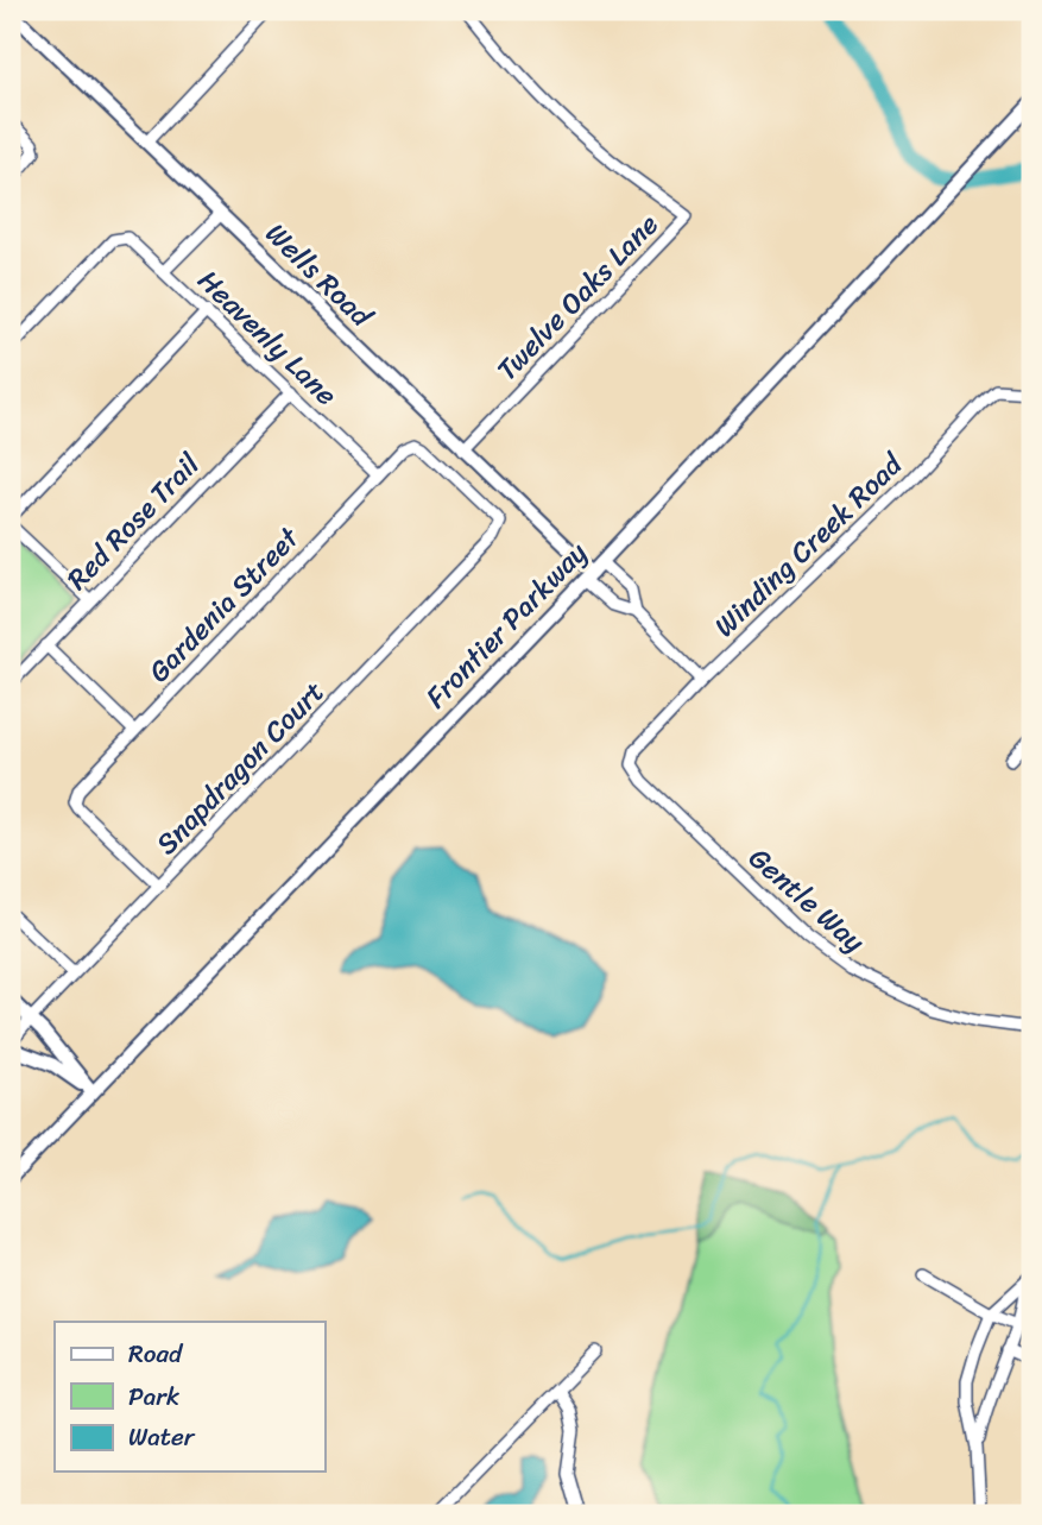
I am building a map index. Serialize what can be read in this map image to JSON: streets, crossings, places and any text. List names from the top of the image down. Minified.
{"streets":{"street":["Wells Road","Twelve Oaks Lane","Heavenly Lane","Red Rose Trail","Winding Creek Road","Gardenia Street","Frontier Parkway","Snapdragon Court","Gentle Way"]},"crossings":[["Wells Road","Twelve Oaks Lane"],["Wells Road","Frontier Parkway"],["Heavenly Lane","Red Rose Trail"],["Heavenly Lane","Gardenia Street"],["Winding Creek Road","Gentle Way"],["Gardenia Street","Snapdragon Court"]],"legend":["Road","Park","Water"]}
